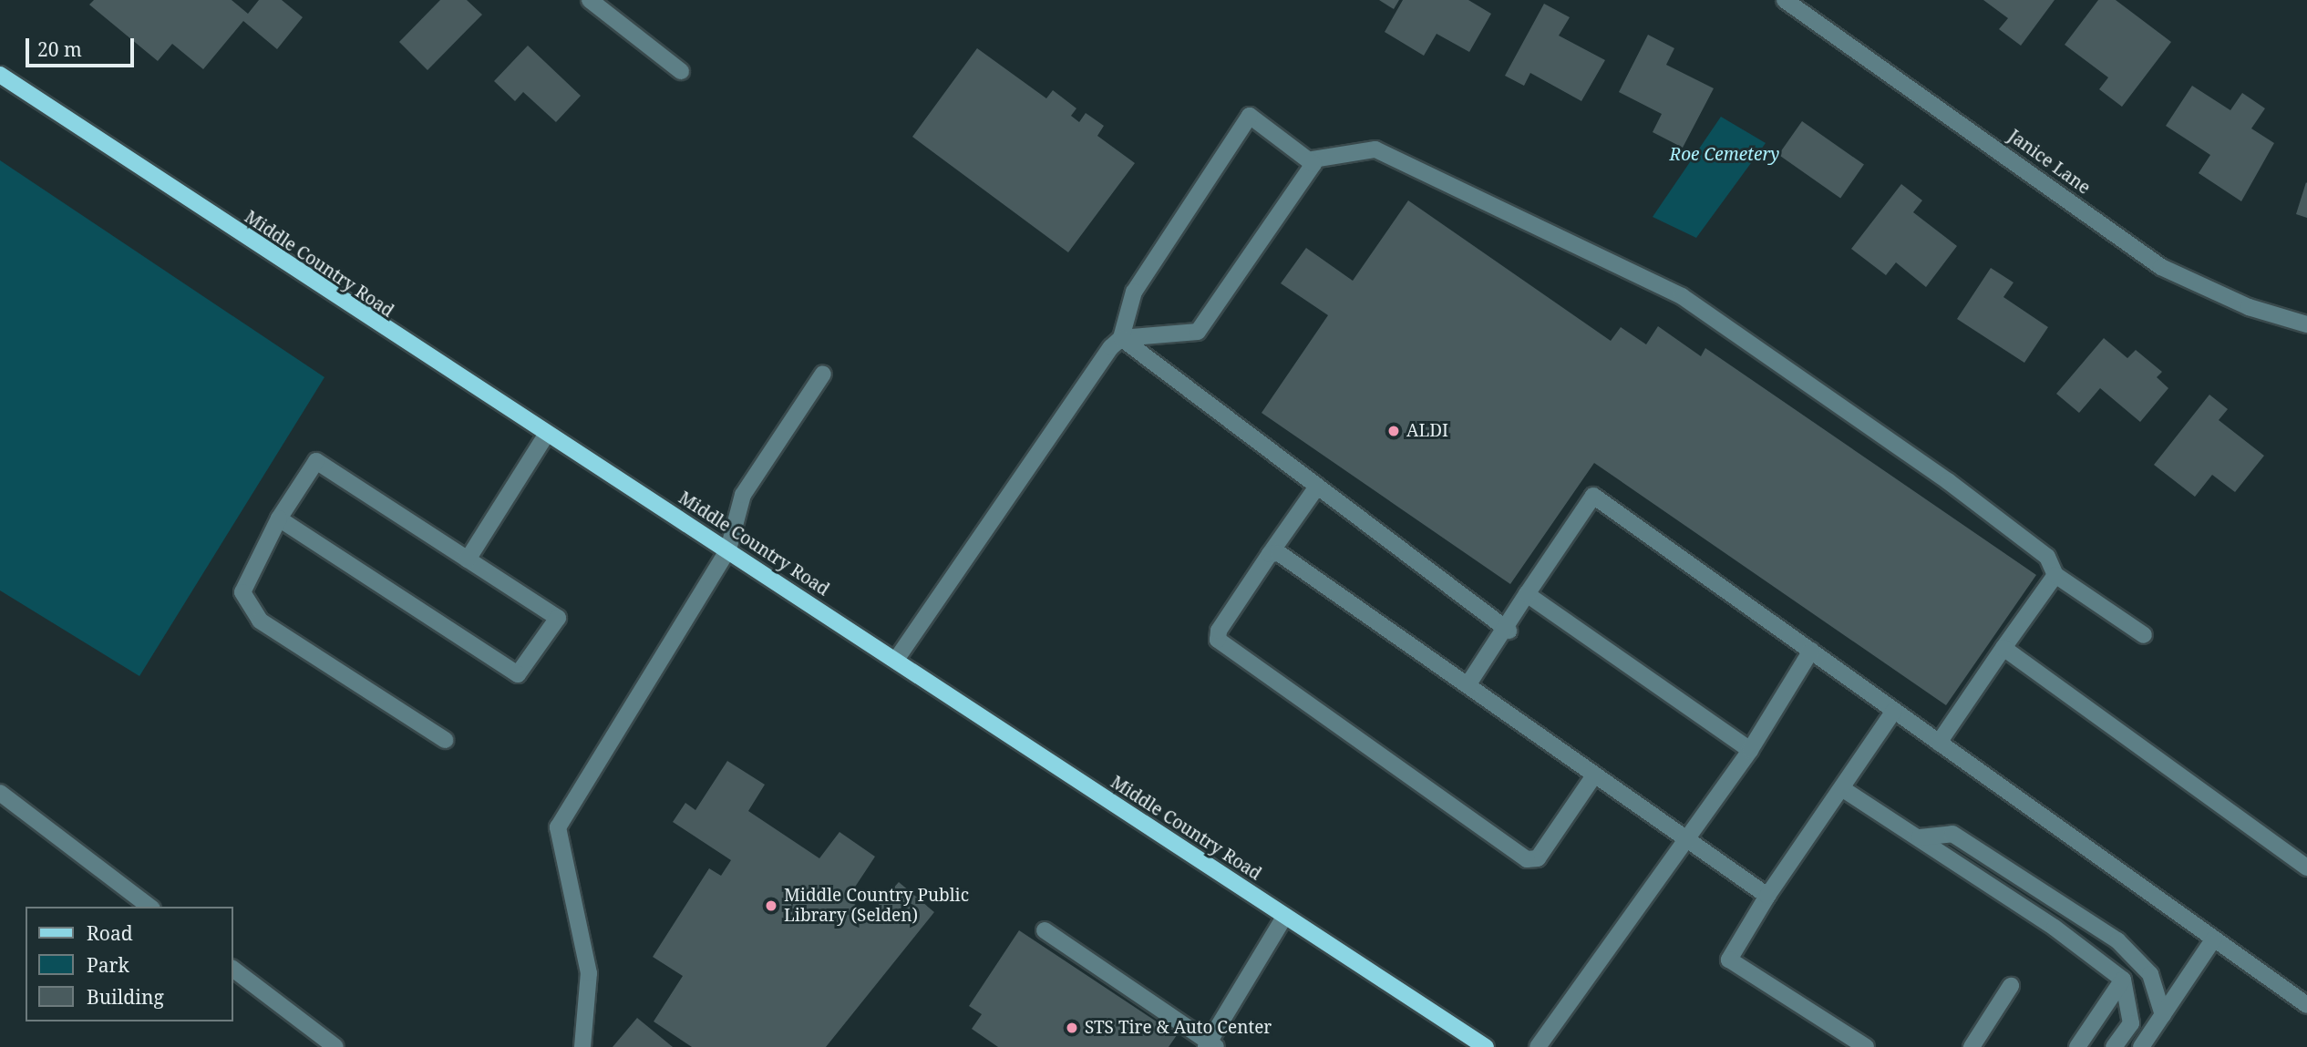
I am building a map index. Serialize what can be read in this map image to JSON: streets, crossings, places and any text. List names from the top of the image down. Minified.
{"streets":{"main road":["Middle Country Road"],"street":["Janice Lane"]},"parks":["Roe Cemetery"],"places":["ALDI","Middle Country Public Library (Selden)","STS Tire & Auto Center"],"legend":["Road","Park","Building"],"scale_bar":"20 m"}
